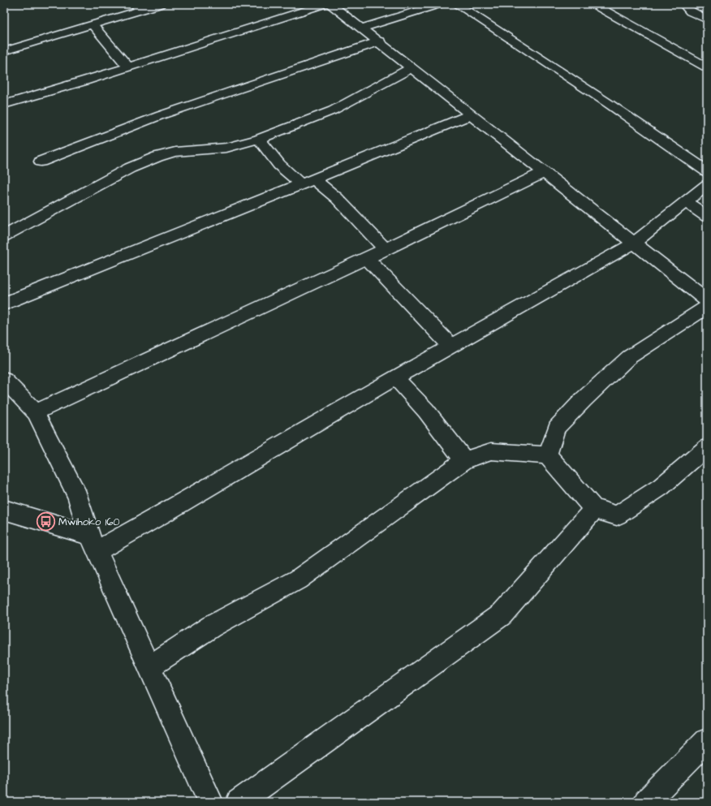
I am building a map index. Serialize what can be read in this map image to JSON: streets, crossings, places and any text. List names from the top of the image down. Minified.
{"places":{"bus stop":["Mwihoko 160"]}}
